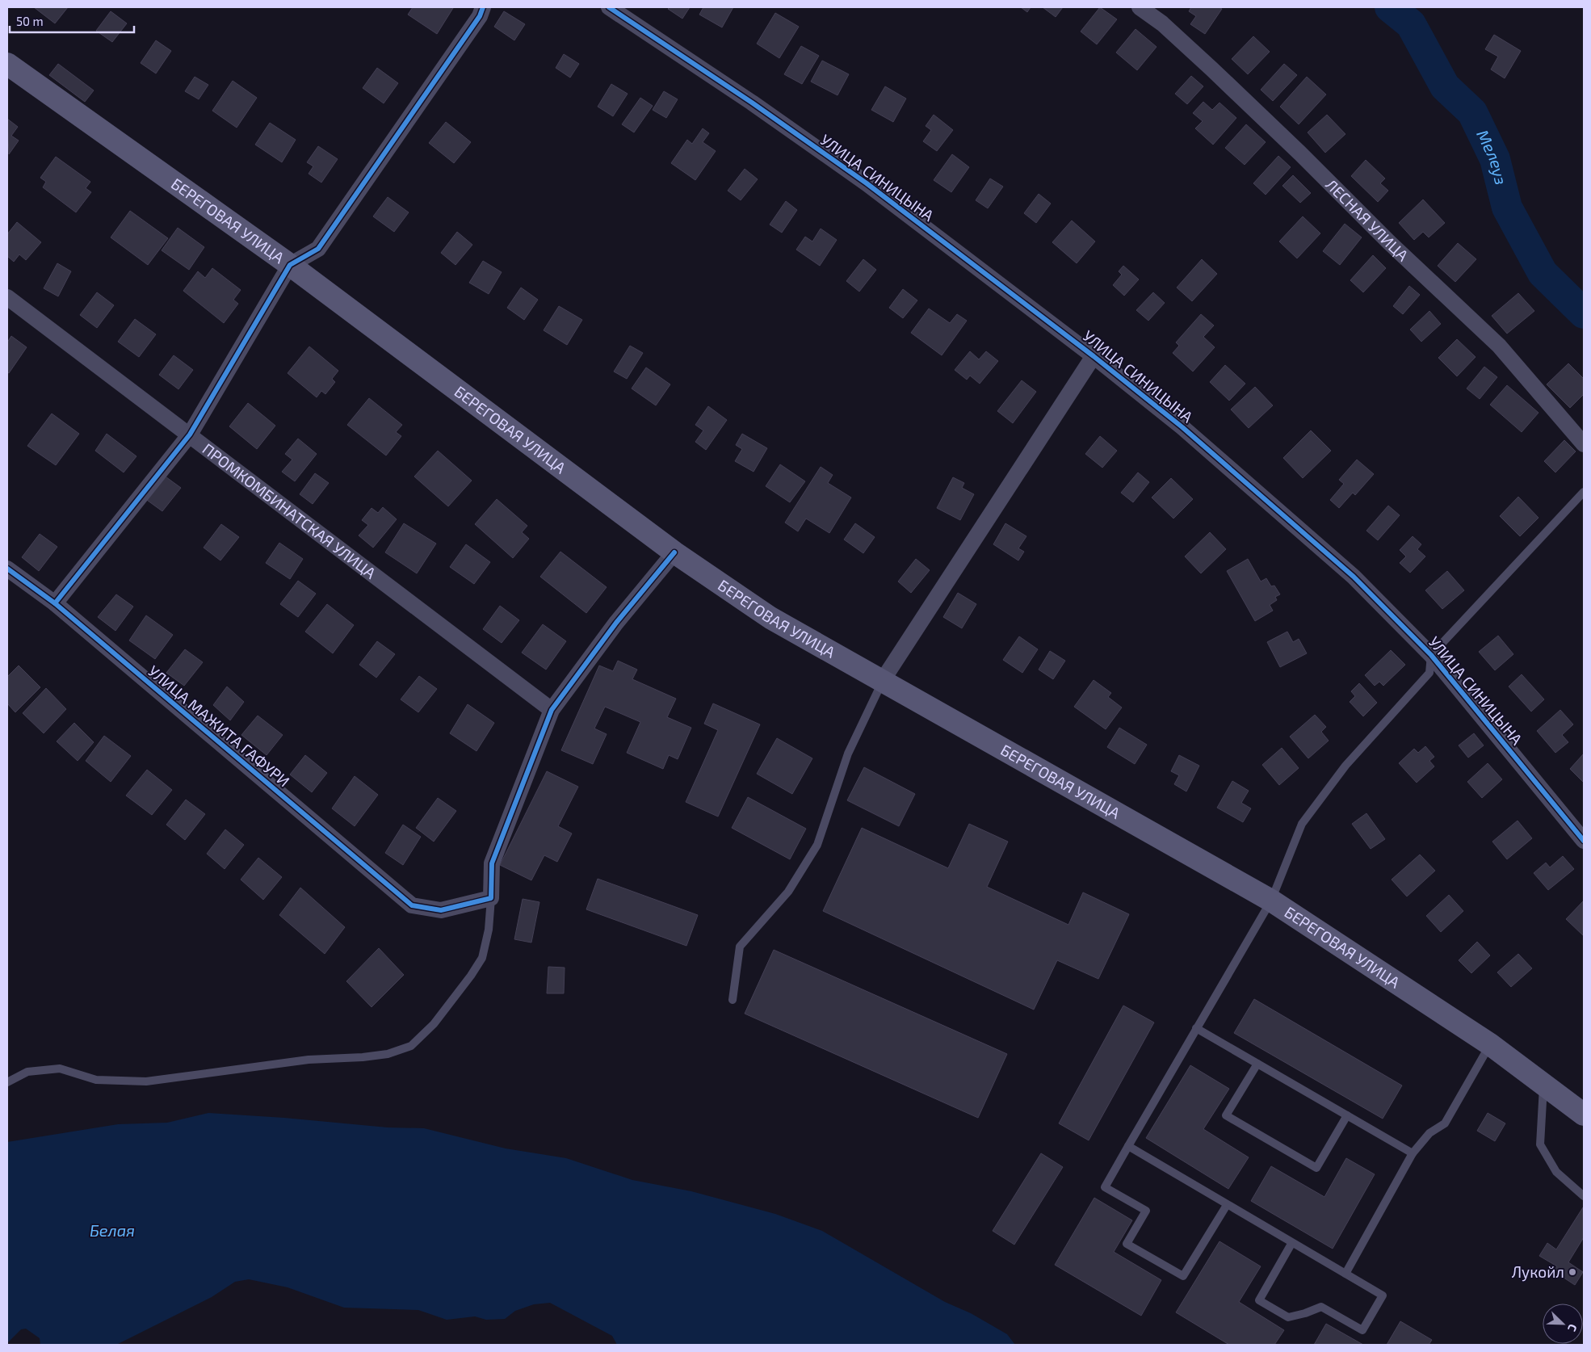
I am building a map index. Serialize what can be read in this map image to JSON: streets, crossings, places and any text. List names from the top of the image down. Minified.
{"streets":{"main road":["БЕРЕГОВАЯ УЛИЦА"],"street":["УЛИЦА СИНИЦЫНА","ЛЕСНАЯ УЛИЦА","ПРОМКОМБИНАТСКАЯ УЛИЦА","УЛИЦА МАЖИТА ГАФУРИ"]},"water":["Мелеуз","Белая"],"places":["Лукойл"],"scale_bar":"50 m","north":"bottom right"}
